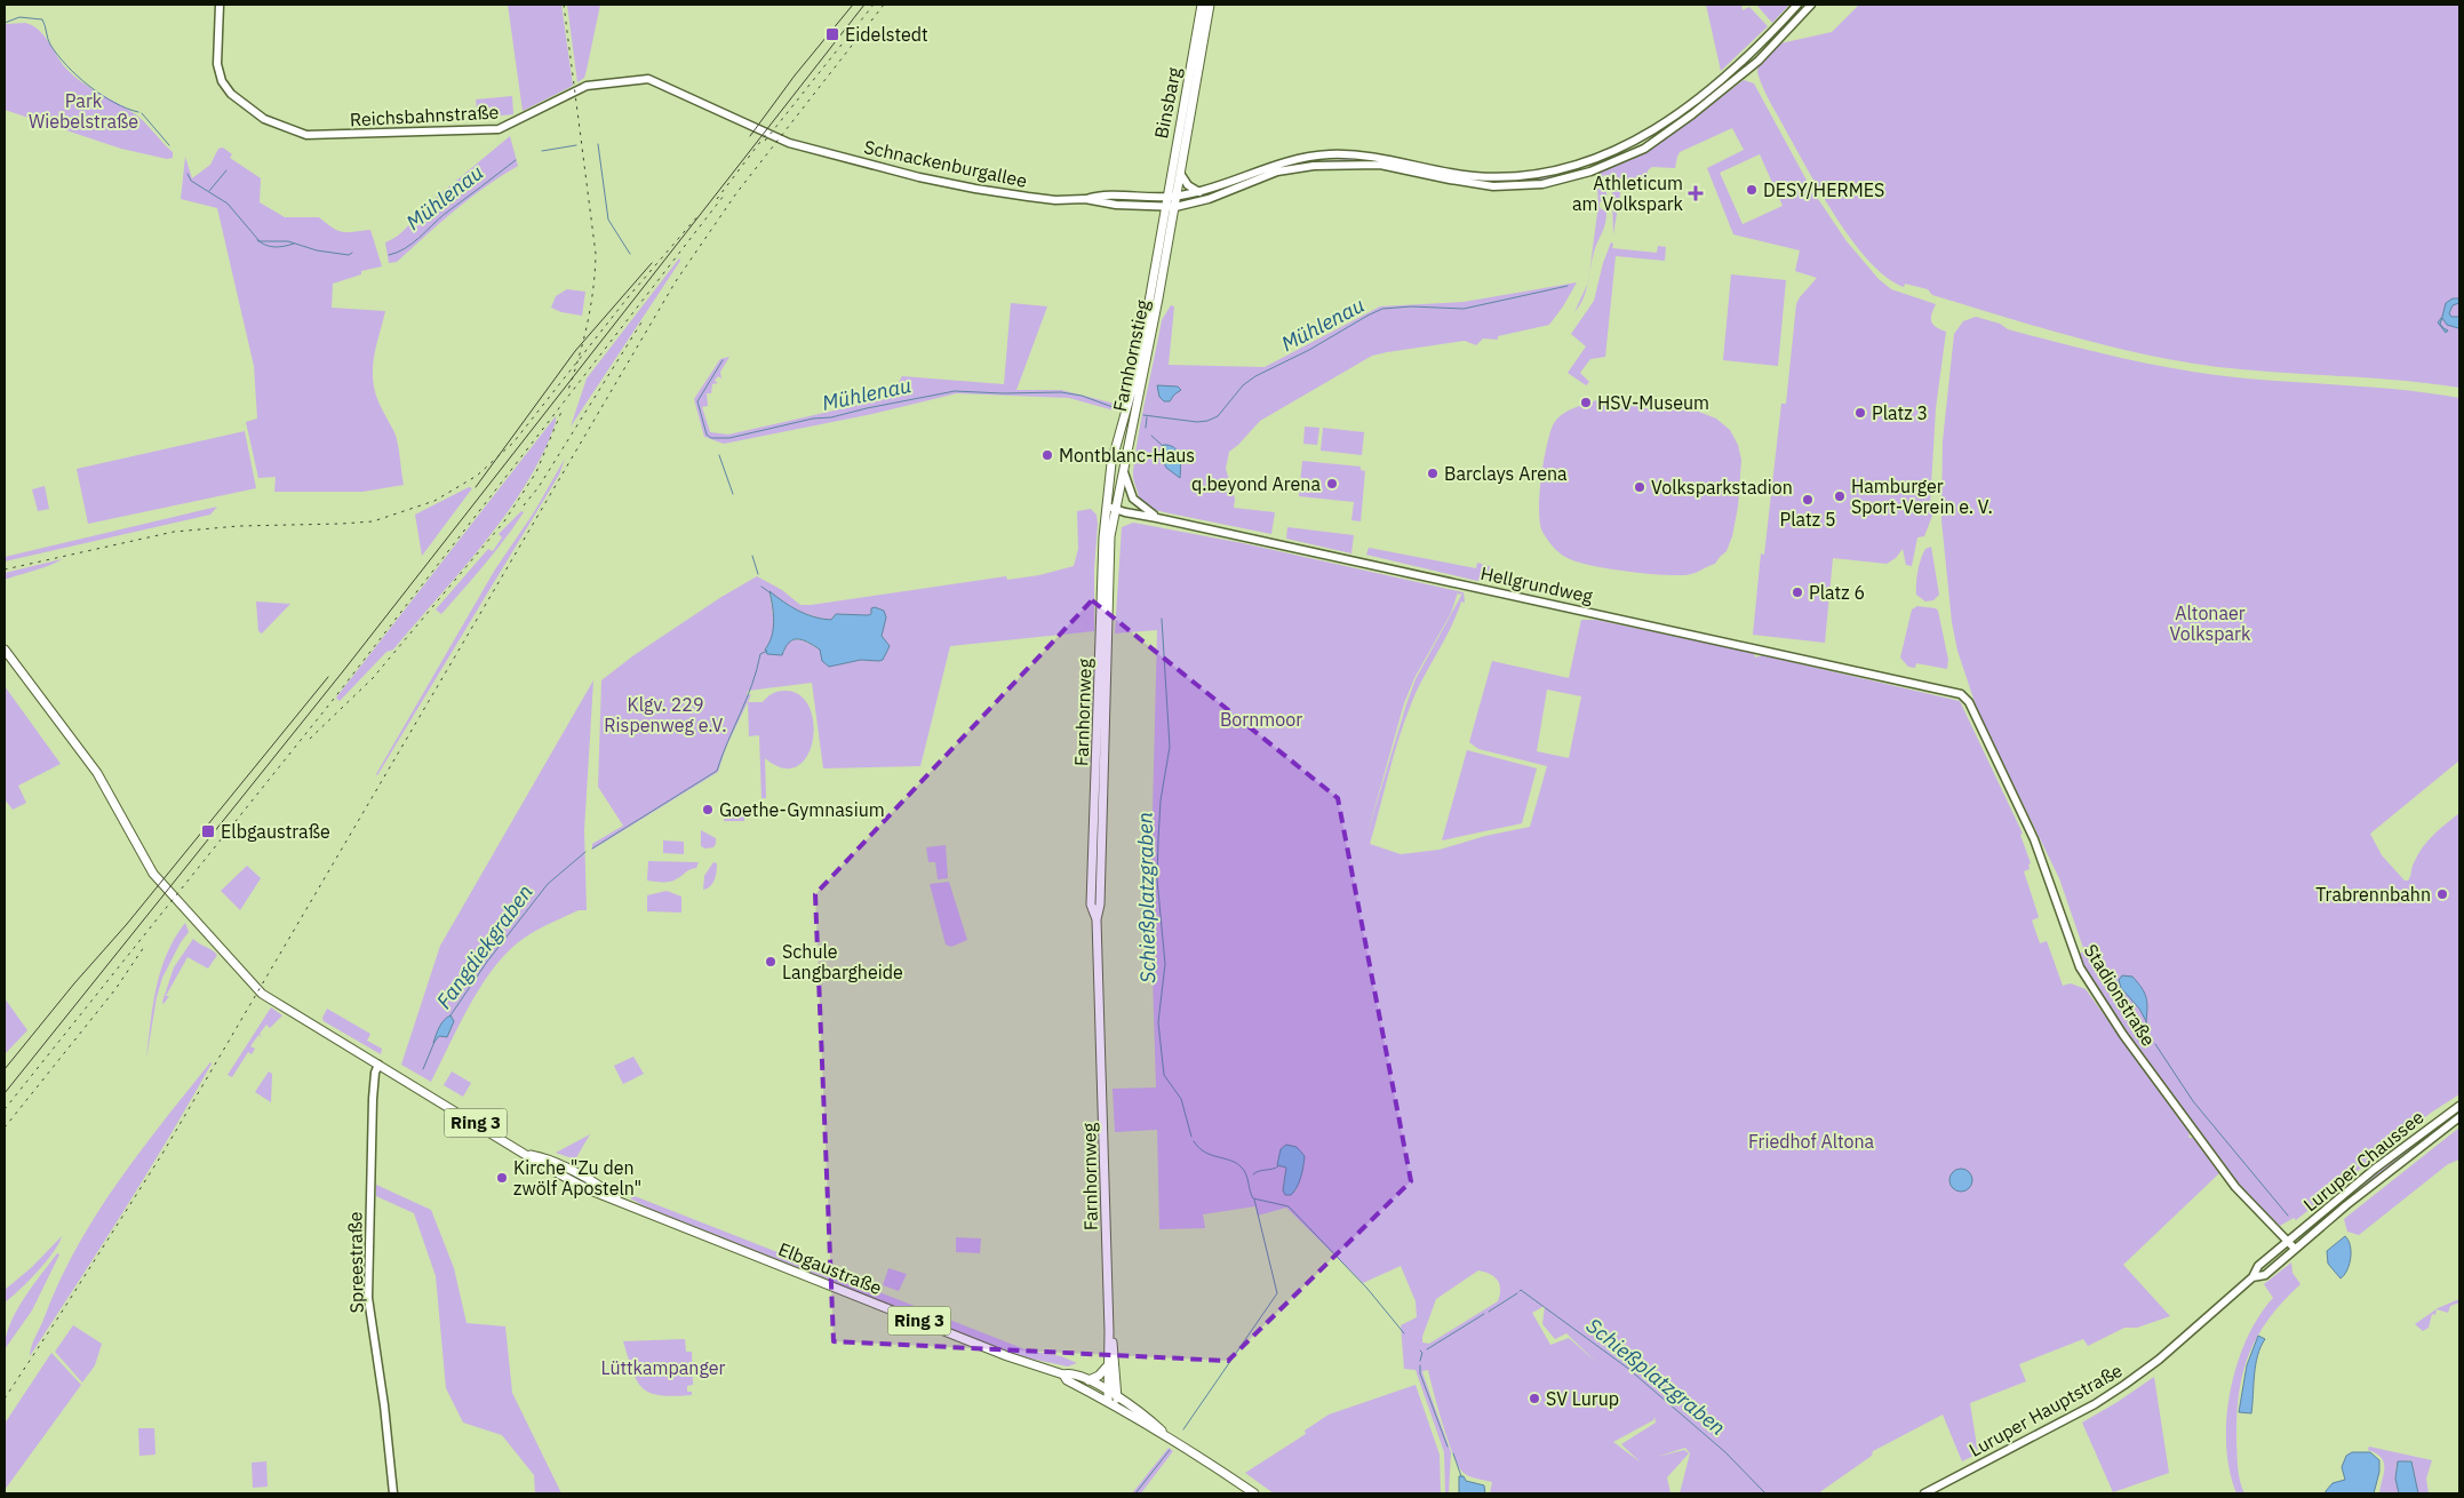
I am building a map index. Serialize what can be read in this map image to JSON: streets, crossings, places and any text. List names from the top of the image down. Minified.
{"streets":{"main road":["Binsbarg","Farnhornstieg","Farnhornweg","Ring 3","Elbgaustraße"],"street":["Reichsbahnstraße","Schnackenburgallee","Hellgrundweg","Stadionstraße","Luruper Chaussee","Spreestraße","Luruper Hauptstraße"]},"crossings":[["Binsbarg","Schnackenburgallee"],["Binsbarg","Farnhornstieg"],["Reichsbahnstraße","Schnackenburgallee"],["Schnackenburgallee","Farnhornstieg"],["Farnhornstieg","Hellgrundweg"],["Farnhornstieg","Farnhornweg"],["Hellgrundweg","Farnhornweg"],["Hellgrundweg","Stadionstraße"],["Farnhornweg","Elbgaustraße"],["Stadionstraße","Luruper Chaussee"],["Stadionstraße","Luruper Hauptstraße"],["Luruper Chaussee","Luruper Hauptstraße"],["Spreestraße","Elbgaustraße"]],"water":["Mühlenau","Schießplatzgraben","Fangdiekgraben"],"parks":["Park Wiebelstraße","Altonaer Volkspark","Klgv. 229 Rispenweg e.V.","Bornmoor","Friedhof Altona","Lüttkampanger"],"places":{"transit":["Eidelstedt","Elbgaustraße"],"other":["DESY/HERMES","HSV-Museum","Platz 3","Montblanc-Haus","Barclays Arena","q.beyond Arena","Volksparkstadion","Hamburger Sport-Verein e. V.","Platz 5","Platz 6","Goethe-Gymnasium","Trabrennbahn","Schule Langbargheide","Kirche \"Zu den zwölf Aposteln\"","SV Lurup"],"health":["Athleticum am Volkspark"]}}
